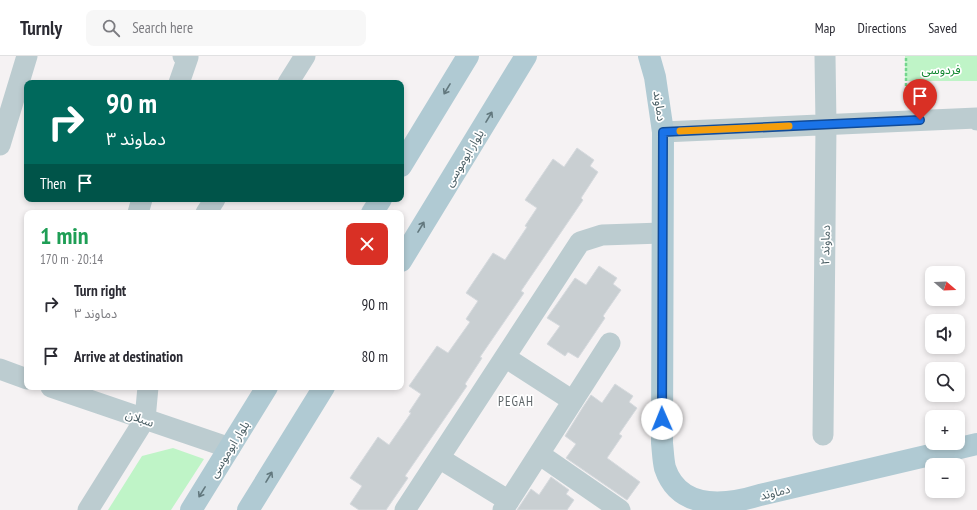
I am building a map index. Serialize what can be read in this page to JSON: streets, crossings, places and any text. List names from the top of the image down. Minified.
{"streets":{"main road":["دماوند","بلوار ابوموسی"],"street":["دماوند ۲","سبلان"]},"crossings":[["بلوار ابوموسی","سبلان"]],"districts":["PEGAH"],"parks":["فردوسی"],"north":"right","page":{"header":"Turnly","search":"Search here","nav":["Map","Directions","Saved"],"turn":["90 m","دماوند ۳"],"then":"Then","heading":["1 min","170 m · 20:14"],"map_buttons":["+","−"],"list":[{"name":"Turn right","note":"دماوند ۳","value":"90 m"},{"name":"Arrive at destination","value":"80 m"}]}}
